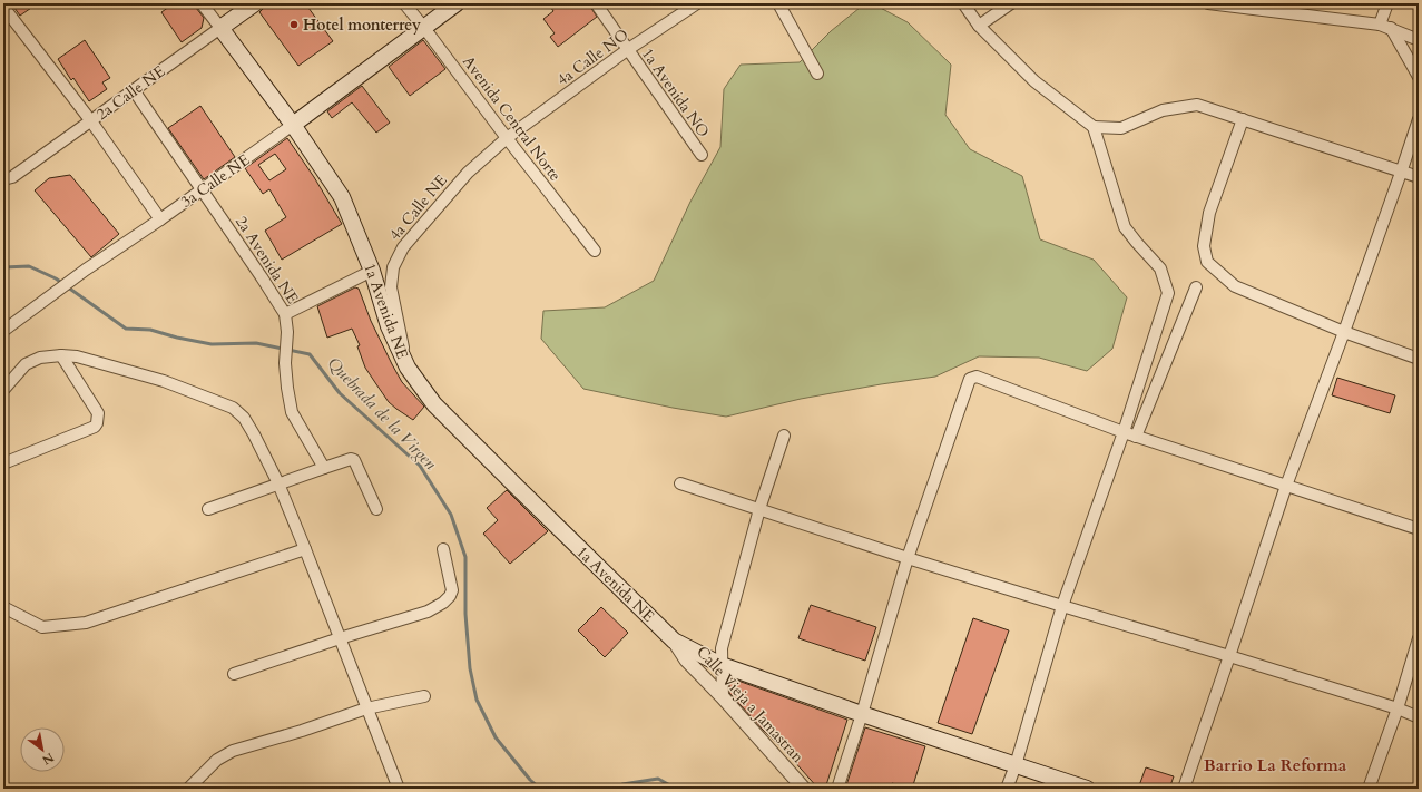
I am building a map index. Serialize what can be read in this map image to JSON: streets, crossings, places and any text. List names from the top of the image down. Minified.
{"streets":{"main road":["2a Calle NE","3a Calle NE","1a Avenida NE"],"street":["4a Calle NO","1a Avenida NO","Avenida Central Norte","4a Calle NE","2a Avenida NE","Calle Vieja a Jamastran"]},"crossings":[["4a Calle NO","1a Avenida NO"],["4a Calle NO","Avenida Central Norte"],["4a Calle NO","4a Calle NE"],["2a Calle NE","2a Avenida NE"],["2a Calle NE","1a Avenida NE"],["Avenida Central Norte","3a Calle NE"],["Avenida Central Norte","4a Calle NE"],["3a Calle NE","2a Avenida NE"],["3a Calle NE","1a Avenida NE"],["4a Calle NE","1a Avenida NE"],["1a Avenida NE","Calle Vieja a Jamastran"]],"districts":["Barrio La Reforma"],"water":["Quebrada de la Virgen"],"places":["Hotel monterrey"],"north":"bottom right"}
